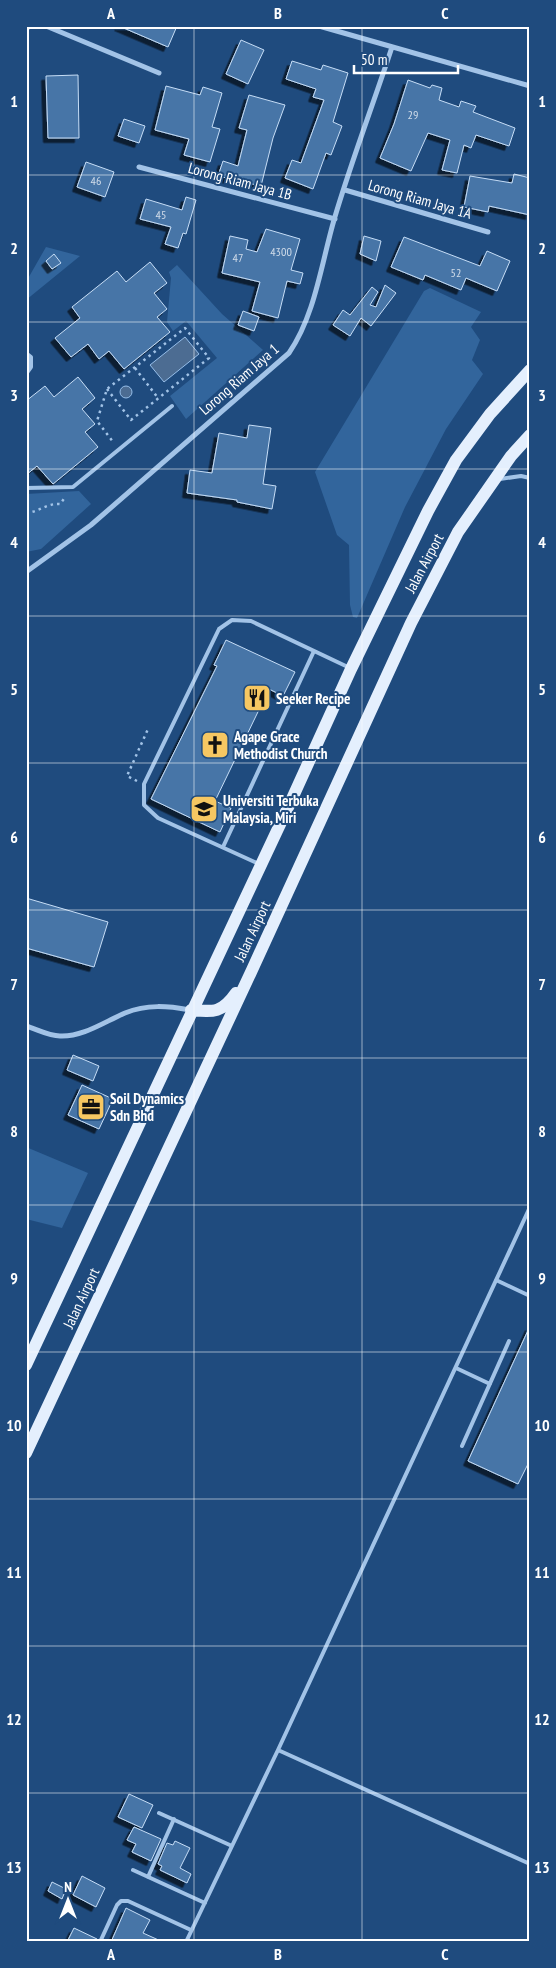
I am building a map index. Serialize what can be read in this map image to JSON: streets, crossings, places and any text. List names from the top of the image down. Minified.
{"streets":{"main road":["Jalan Airport"],"street":["Lorong Riam Jaya 1B","Lorong Riam Jaya 1A","Lorong Riam Jaya 1"]},"crossings":[["Lorong Riam Jaya 1B","Lorong Riam Jaya 1"],["Lorong Riam Jaya 1A","Lorong Riam Jaya 1"]],"places":{"restaurant":["Seeker Recipe"],"church":["Agape Grace Methodist Church"],"school or university":["Universiti Terbuka Malaysia, Miri"],"office":["Soil Dynamics Sdn Bhd"]},"house_numbers":["29","46","45","4300","47","52"],"scale_bar":"50 m","north":"top","grid":{"columns":["A","B","C"],"rows":["1","2","3","4","5","6","7","8","9","10","11","12","13"]}}
